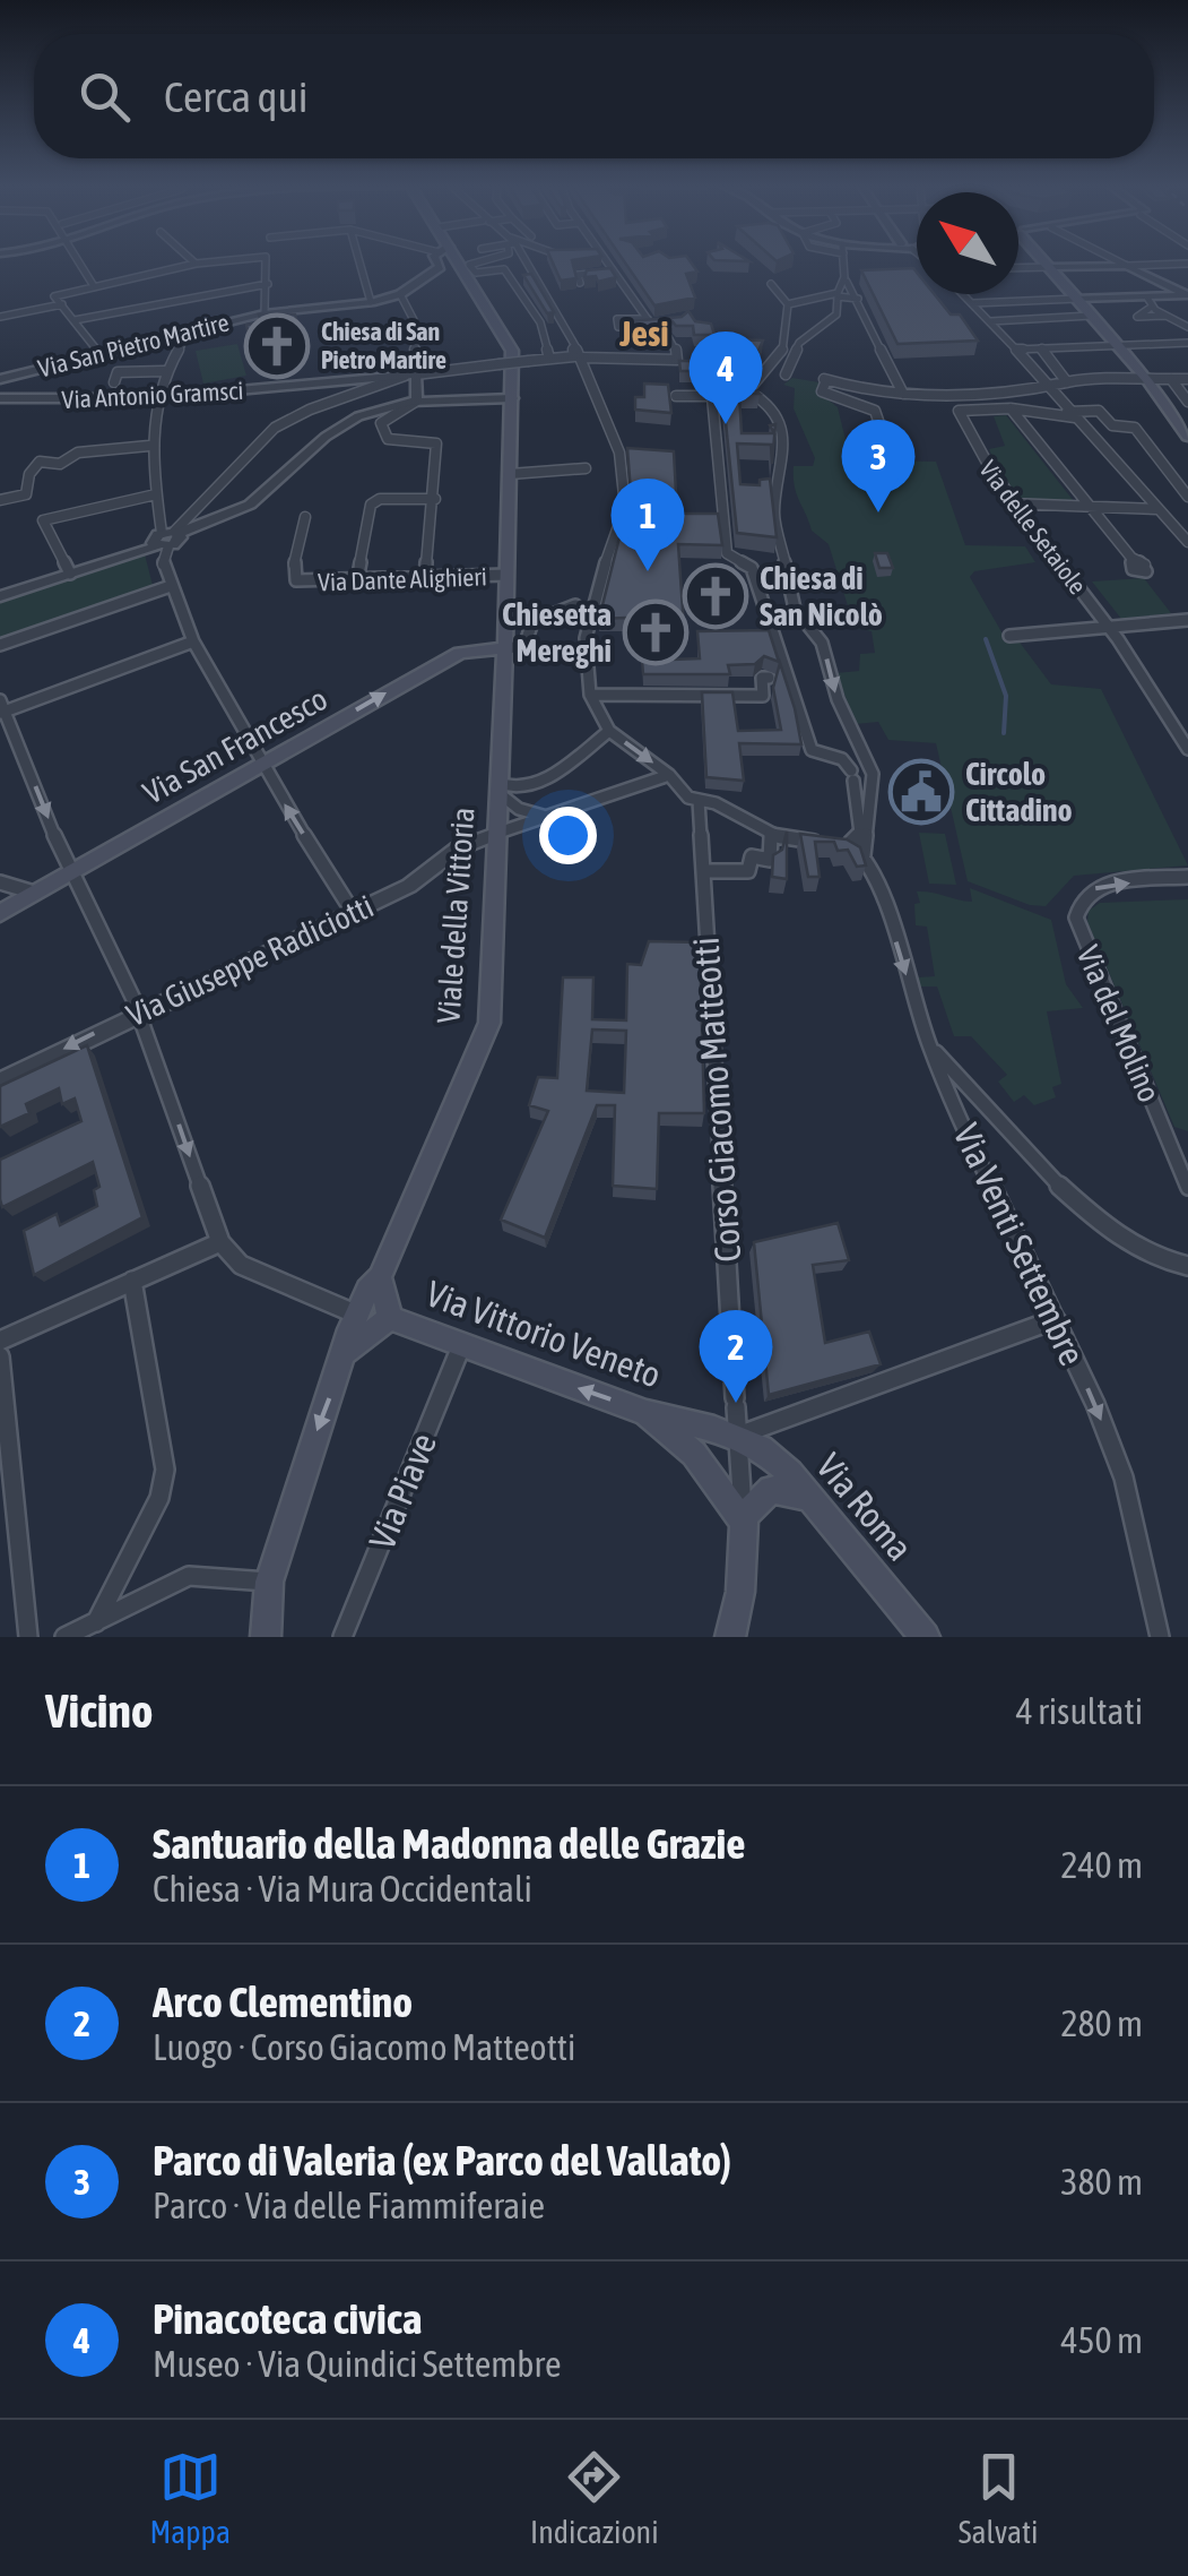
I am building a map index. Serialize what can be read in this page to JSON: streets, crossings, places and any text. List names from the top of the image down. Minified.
{"streets":{"main road":["Via San Francesco","Viale della Vittoria","Via Vittorio Veneto","Via Roma"],"street":["Via San Pietro Martire","Via Antonio Gramsci","Via delle Setaiole","Via Dante Alighieri","Via Giuseppe Radiciotti","Via del Molino","Corso Giacomo Matteotti","Via Venti Settembre","Via Piave"]},"crossings":[["Via Dante Alighieri","Viale della Vittoria"],["Via San Francesco","Viale della Vittoria"],["Viale della Vittoria","Via Giuseppe Radiciotti"],["Viale della Vittoria","Via Vittorio Veneto"],["Corso Giacomo Matteotti","Via Vittorio Veneto"],["Corso Giacomo Matteotti","Via Roma"],["Via Vittorio Veneto","Via Piave"],["Via Vittorio Veneto","Via Roma"]],"one_way":["Via San Francesco","Via Venti Settembre","Via Vittorio Veneto"],"districts":["Jesi"],"places":{"church":["Chiesa di San Pietro Martire","Chiesa di San Nicolò","Chiesetta Mereghi"],"public building":["Circolo Cittadino"]},"north":"top left","page":{"search":"Cerca qui","pins":["4","3","1","2"],"heading":["Vicino","4 risultati"],"list":[{"mark":"1","name":"Santuario della Madonna delle Grazie","note":"Chiesa · Via Mura Occidentali","value":"240 m"},{"mark":"2","name":"Arco Clementino","note":"Luogo · Corso Giacomo Matteotti","value":"280 m"},{"mark":"3","name":"Parco di Valeria (ex Parco del Vallato)","note":"Parco · Via delle Fiammiferaie","value":"380 m"},{"mark":"4","name":"Pinacoteca civica","note":"Museo · Via Quindici Settembre","value":"450 m"}],"nav":["Mappa","Indicazioni","Salvati"]}}
